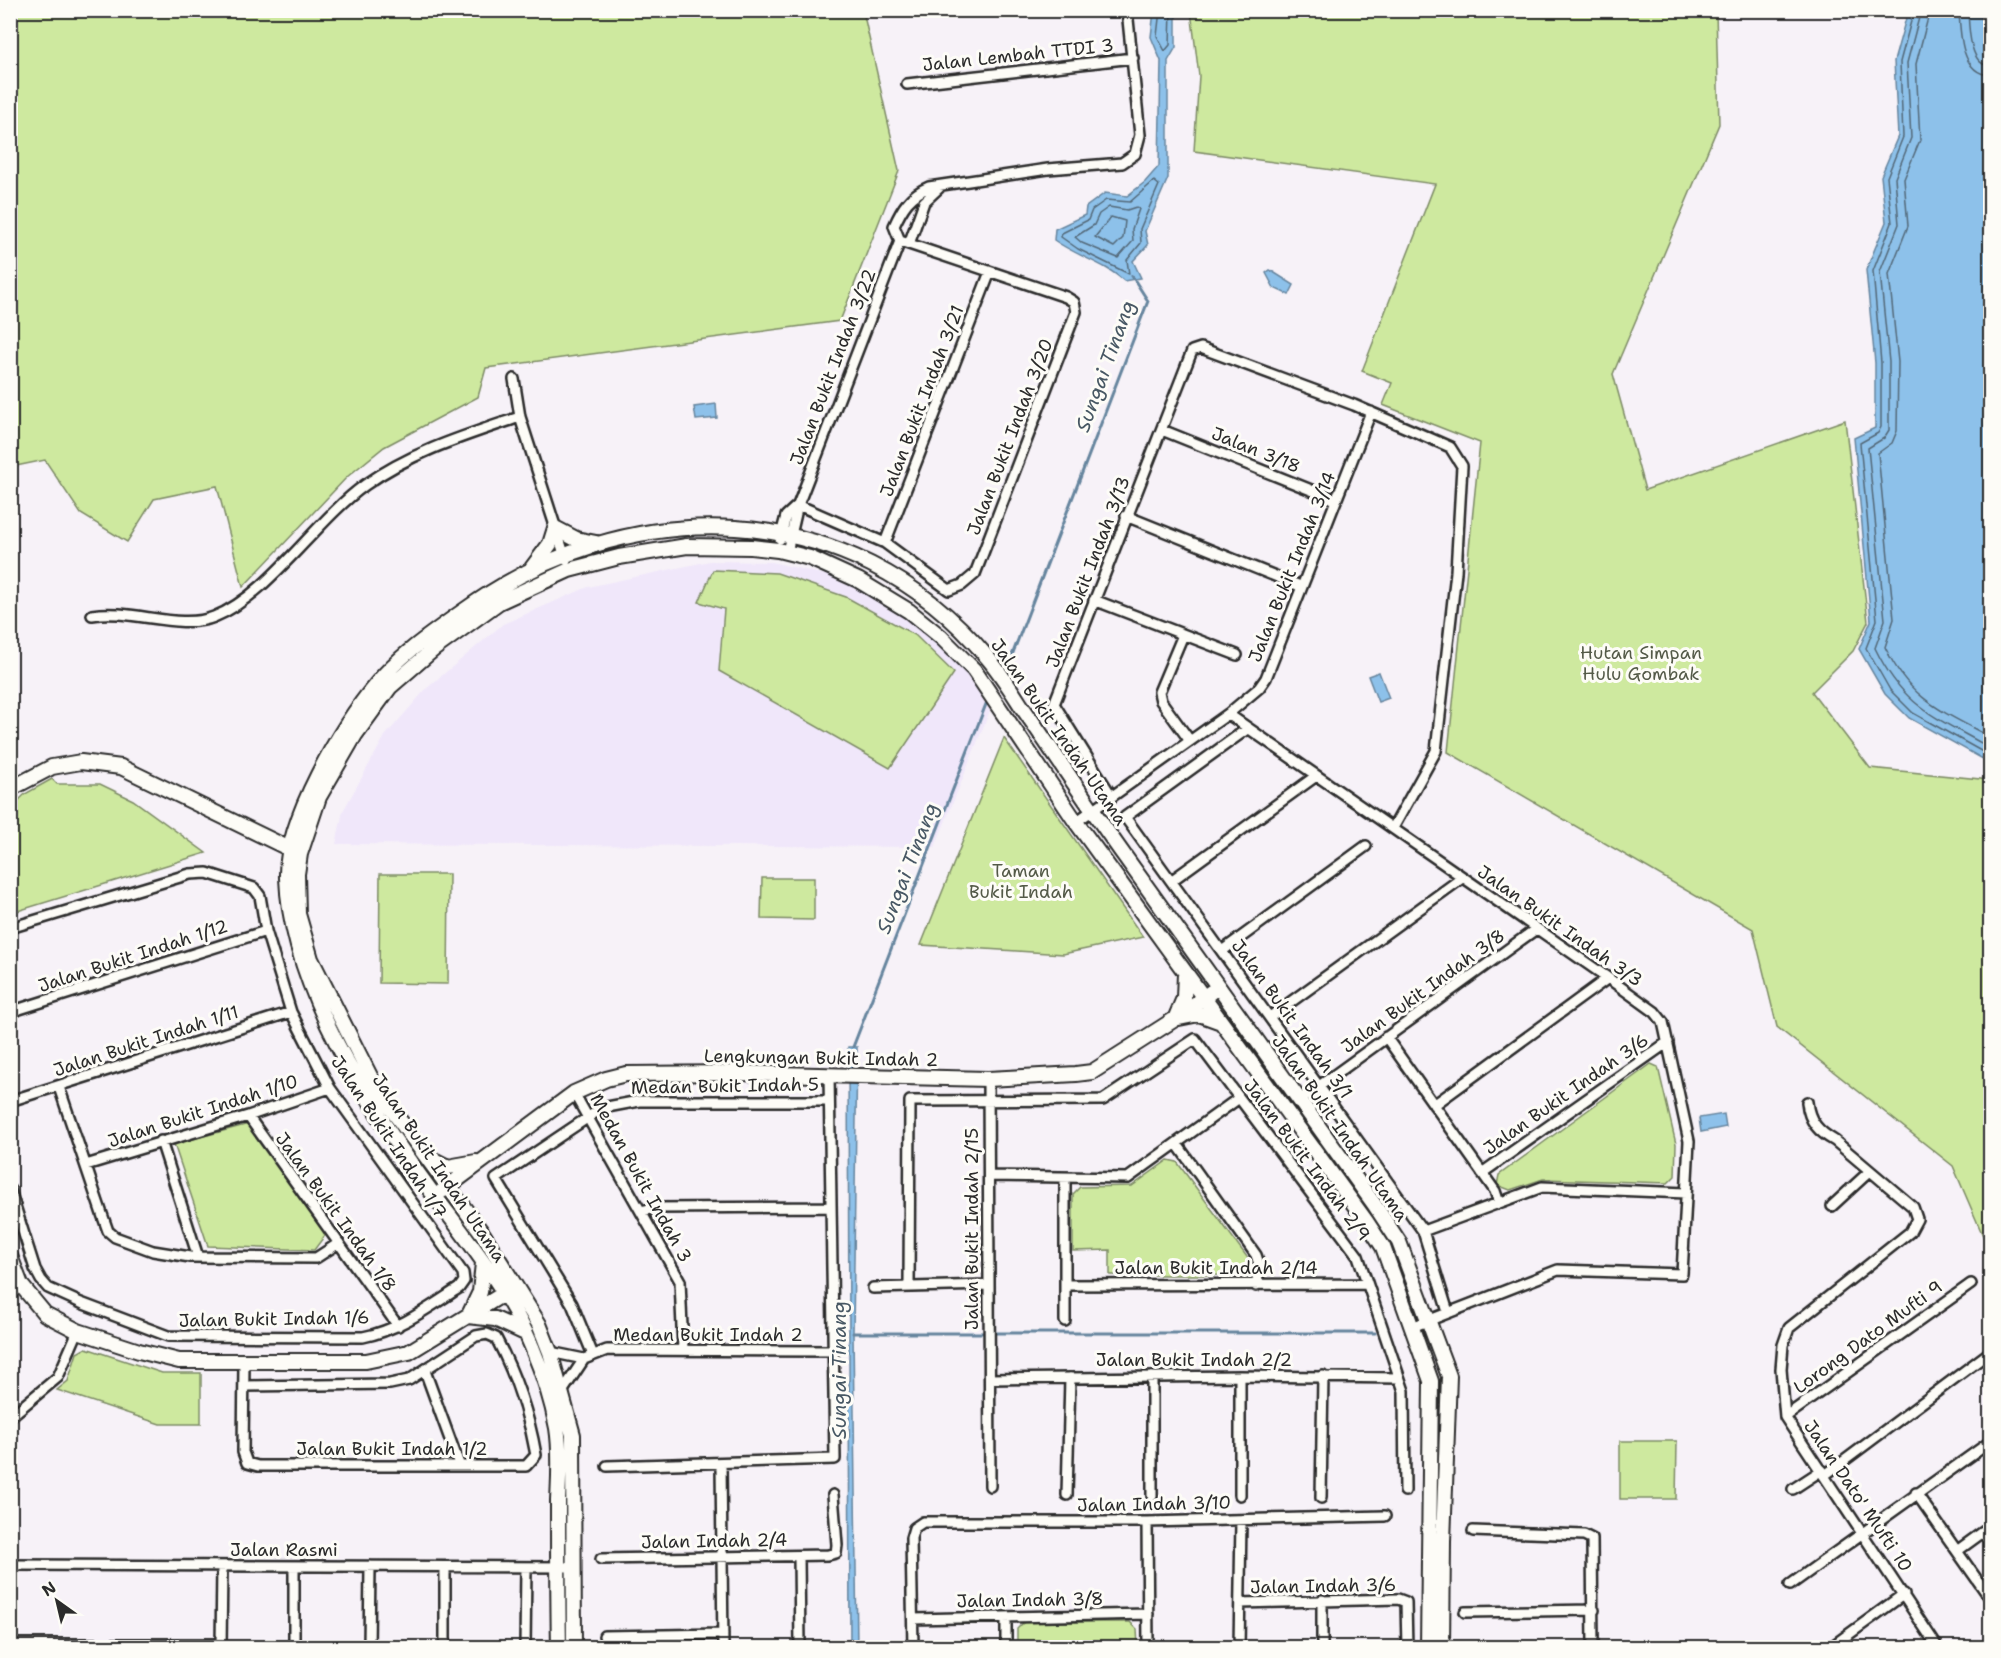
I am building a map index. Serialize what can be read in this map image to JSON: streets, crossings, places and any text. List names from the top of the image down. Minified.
{"streets":{"street":["Jalan Lembah TTDI 3","Jalan Bukit Indah 3/22","Jalan Bukit Indah 3/21","Jalan Bukit Indah 3/20","Jalan 3/18","Jalan Bukit Indah 3/14","Jalan Bukit Indah 3/13","Jalan Bukit Indah Utama","Jalan Bukit Indah 3/3","Jalan Bukit Indah 1/12","Jalan Bukit Indah 3/8","Jalan Bukit Indah 3/1","Jalan Bukit Indah 1/11","Lengkungan Bukit Indah 2","Medan Bukit Indah 5","Jalan Bukit Indah 3/6","Jalan Bukit Indah 1/10","Jalan Bukit Indah 1/7","Jalan Bukit Indah 2/9","Medan Bukit Indah 3","Jalan Bukit Indah 1/8","Jalan Bukit Indah 2/15","Jalan Bukit Indah 2/14","Jalan Bukit Indah 1/6","Medan Bukit Indah 2","Lorong Dato Mufti 9","Jalan Bukit Indah 2/2","Jalan Bukit Indah 1/2","Jalan Dato' Mufti 10","Jalan Indah 3/10","Jalan Indah 2/4","Jalan Rasmi","Jalan Indah 3/6","Jalan Indah 3/8"]},"crossings":[["Jalan Bukit Indah 3/22","Jalan Bukit Indah Utama"],["Jalan Bukit Indah 3/21","Jalan Bukit Indah 3/20"],["Jalan 3/18","Jalan Bukit Indah 3/14"],["Jalan 3/18","Jalan Bukit Indah 3/13"],["Jalan Bukit Indah 3/14","Jalan Bukit Indah 3/13"],["Jalan Bukit Indah 3/14","Jalan Bukit Indah Utama"],["Jalan Bukit Indah 3/14","Jalan Bukit Indah 3/3"],["Jalan Bukit Indah Utama","Jalan Bukit Indah 3/8"],["Jalan Bukit Indah Utama","Lengkungan Bukit Indah 2"],["Jalan Bukit Indah Utama","Medan Bukit Indah 2"],["Jalan Bukit Indah Utama","Jalan Rasmi"],["Jalan Bukit Indah 3/3","Jalan Bukit Indah 3/8"],["Jalan Bukit Indah 3/3","Jalan Bukit Indah 3/1"],["Jalan Bukit Indah 3/3","Jalan Bukit Indah 3/6"],["Jalan Bukit Indah 1/12","Jalan Bukit Indah 1/7"],["Jalan Bukit Indah 3/8","Jalan Bukit Indah 3/1"],["Jalan Bukit Indah 1/11","Jalan Bukit Indah 1/7"],["Lengkungan Bukit Indah 2","Medan Bukit Indah 3"],["Lengkungan Bukit Indah 2","Jalan Bukit Indah 2/15"],["Medan Bukit Indah 5","Medan Bukit Indah 3"],["Medan Bukit Indah 5","Medan Bukit Indah 2"],["Jalan Bukit Indah 1/10","Jalan Bukit Indah 1/7"],["Jalan Bukit Indah 1/10","Jalan Bukit Indah 1/8"],["Jalan Bukit Indah 1/7","Jalan Bukit Indah 1/6"],["Jalan Bukit Indah 2/9","Jalan Bukit Indah 2/15"],["Jalan Bukit Indah 2/9","Jalan Bukit Indah 2/14"],["Jalan Bukit Indah 2/9","Jalan Bukit Indah 2/2"],["Medan Bukit Indah 3","Medan Bukit Indah 2"],["Jalan Bukit Indah 1/8","Jalan Bukit Indah 1/6"],["Jalan Bukit Indah 2/15","Jalan Bukit Indah 2/2"],["Lorong Dato Mufti 9","Jalan Dato' Mufti 10"],["Jalan Indah 3/10","Jalan Indah 3/8"]],"water":["Sungai Tinang"],"parks":["Hutan Simpan Hulu Gombak","Taman Bukit Indah"],"north":"top left"}
